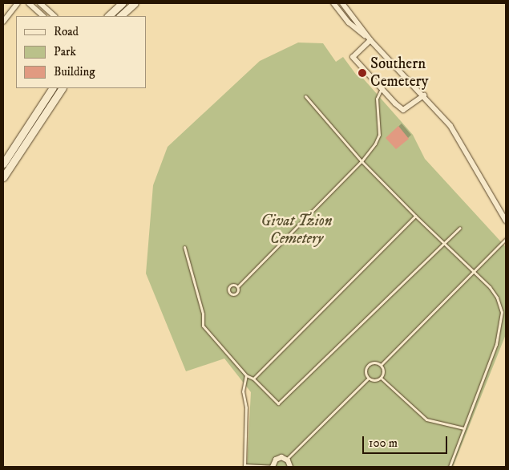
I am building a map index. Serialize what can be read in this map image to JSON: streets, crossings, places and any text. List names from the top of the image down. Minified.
{"parks":["Givat Tzion Cemetery"],"places":["Southern Cemetery"],"legend":["Road","Park","Building"],"scale_bar":"100 m"}
